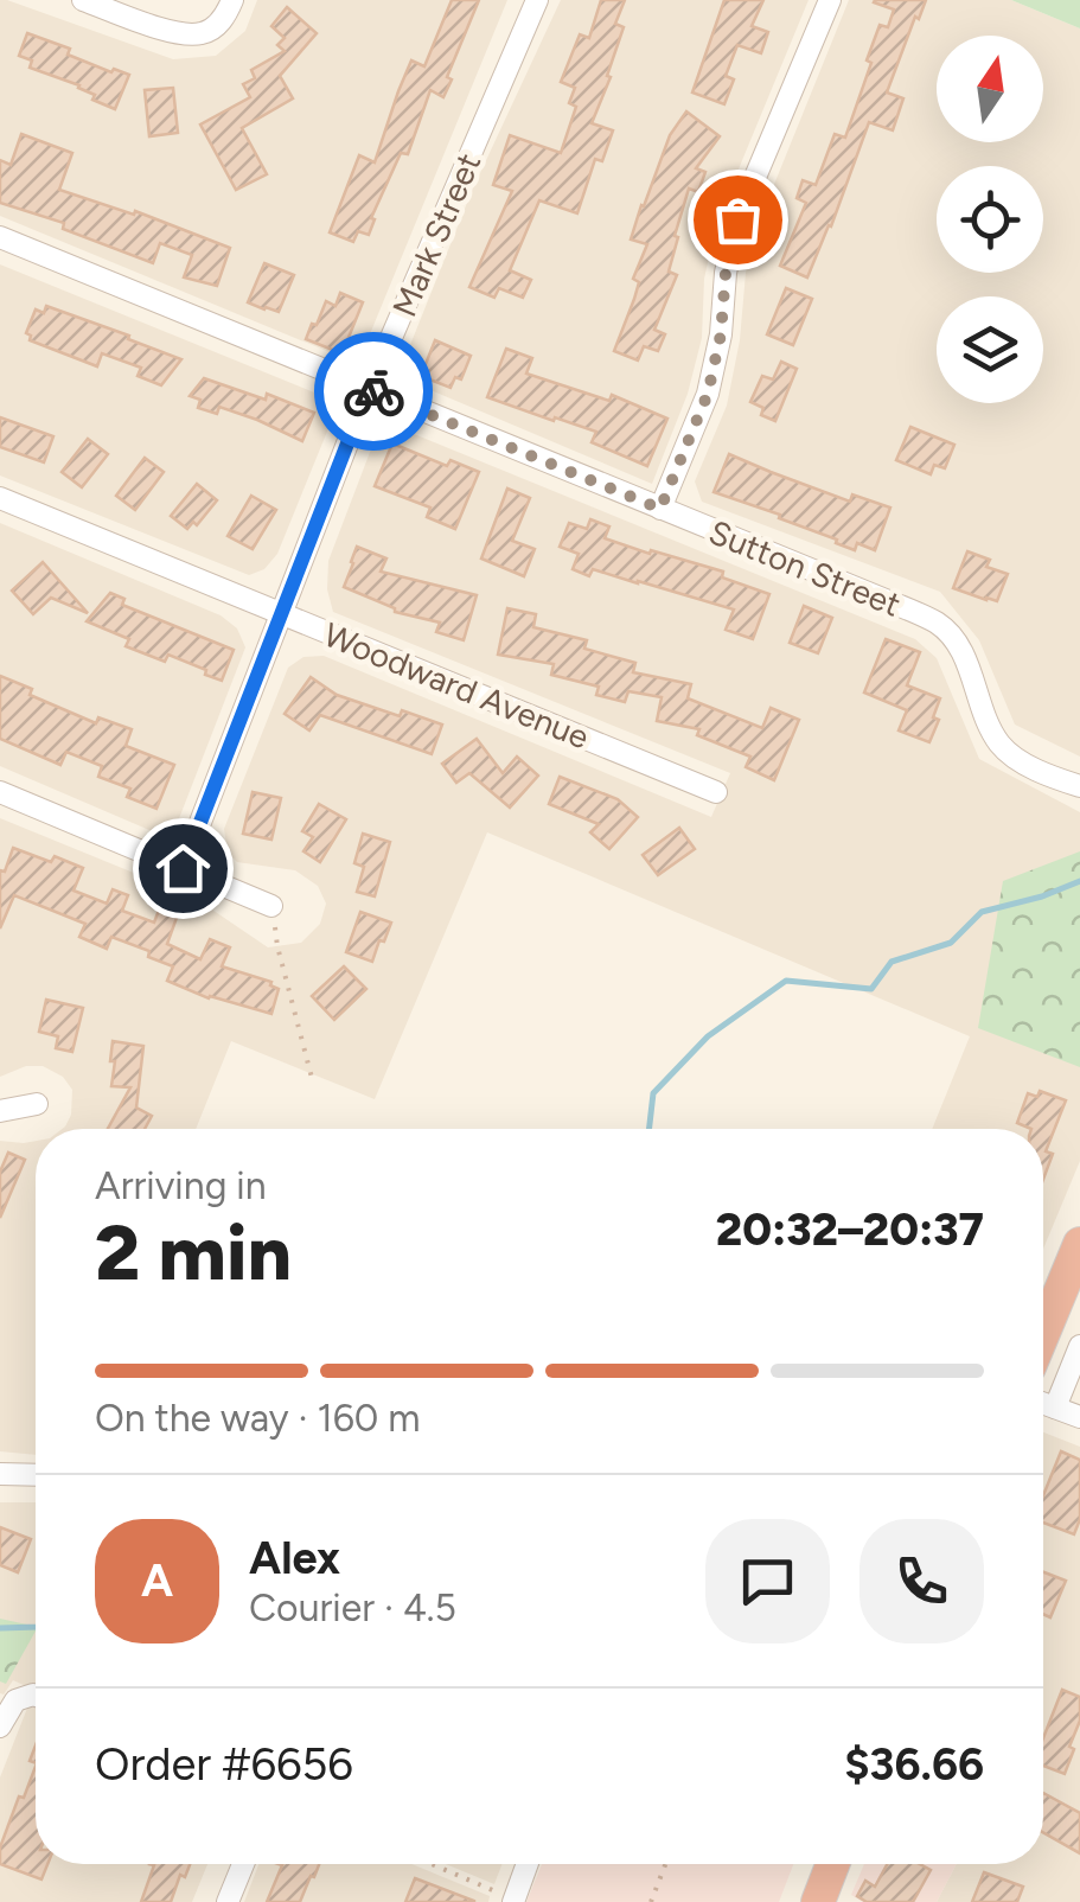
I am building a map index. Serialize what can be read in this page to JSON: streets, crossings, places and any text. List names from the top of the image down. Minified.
{"streets":{"street":["Mark Street","Sutton Street","Woodward Avenue"]},"crossings":[["Mark Street","Sutton Street"],["Mark Street","Woodward Avenue"]],"north":"top","page":{"heading":["2 min","Arriving in","20:32–20:37"],"panel":["Alex","Courier · 4.5","Order #6656","$36.66"],"bar":"On the way · 160 m","round":"A"}}
